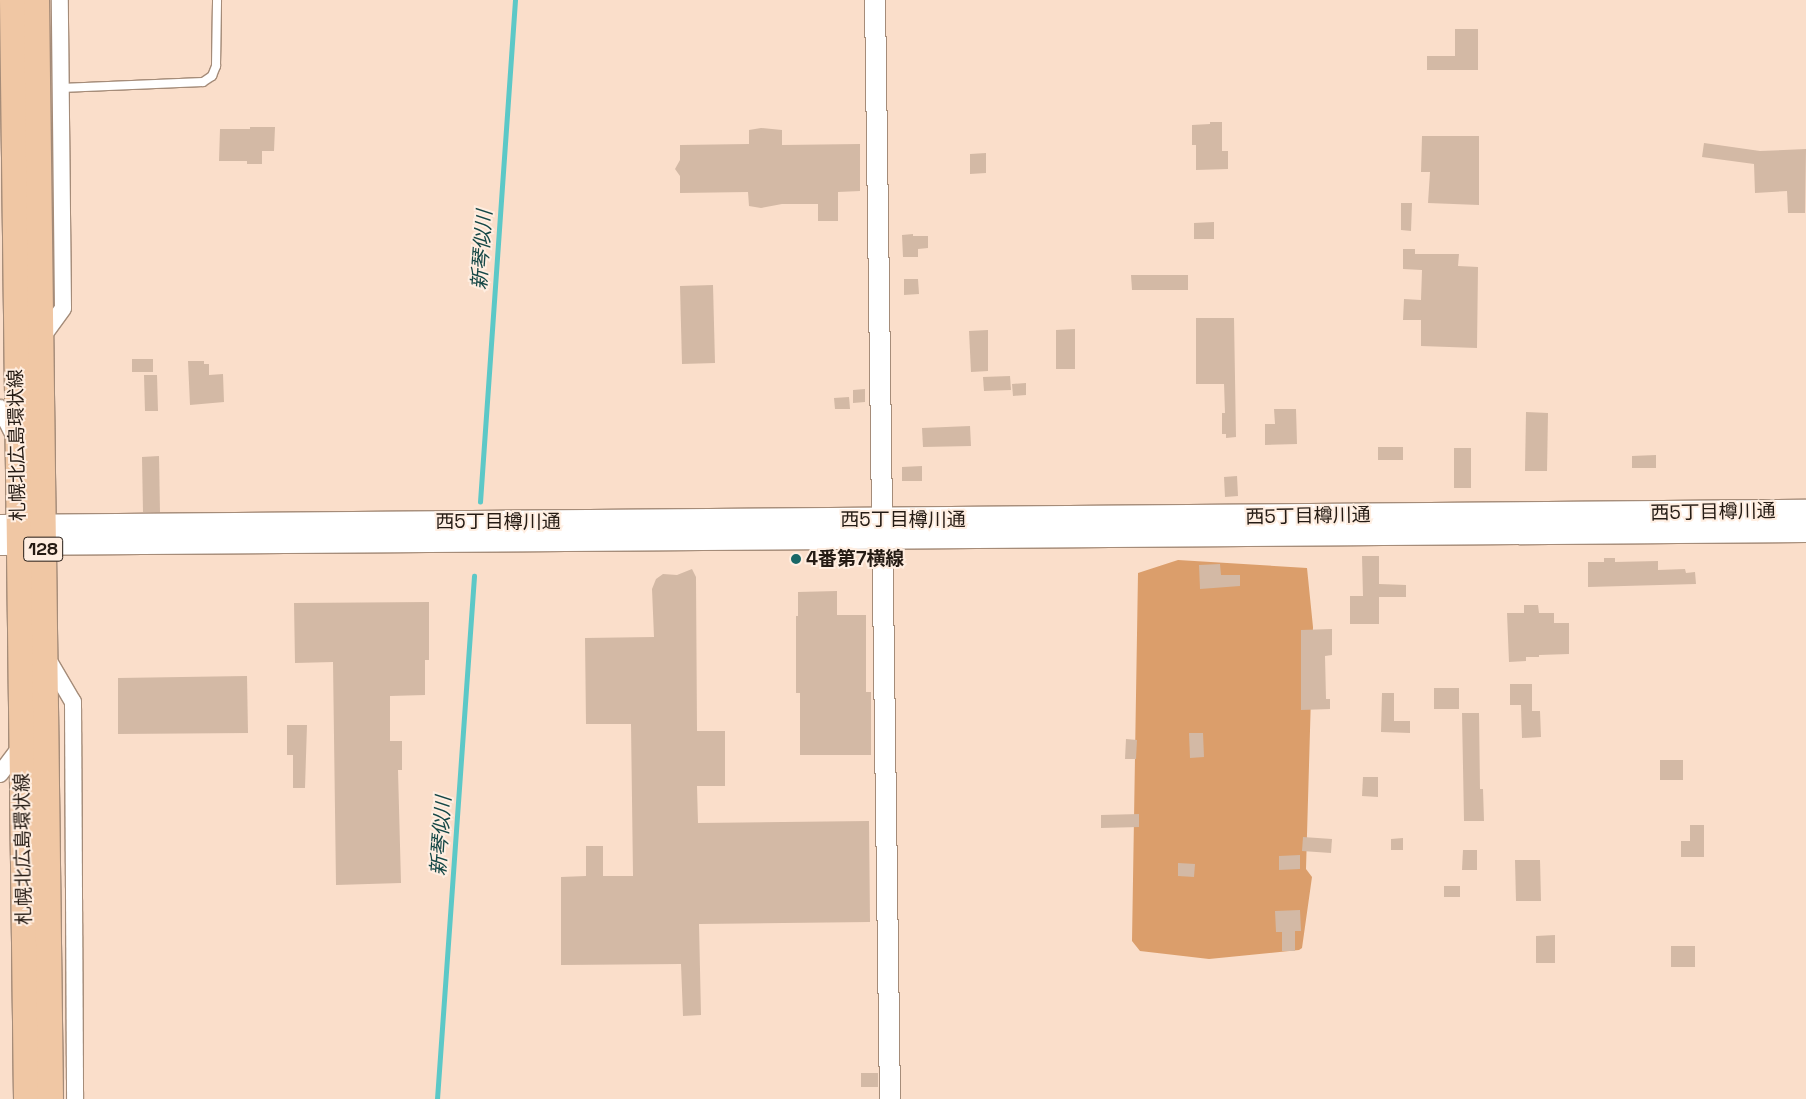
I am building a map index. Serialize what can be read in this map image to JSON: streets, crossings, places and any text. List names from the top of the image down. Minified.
{"streets":{"main road":["札幌北広島環状線","西5丁目樽川通","128"]},"crossings":[["札幌北広島環状線","西5丁目樽川通"]],"water":["新琴似川"],"places":["4番第7横線"]}
